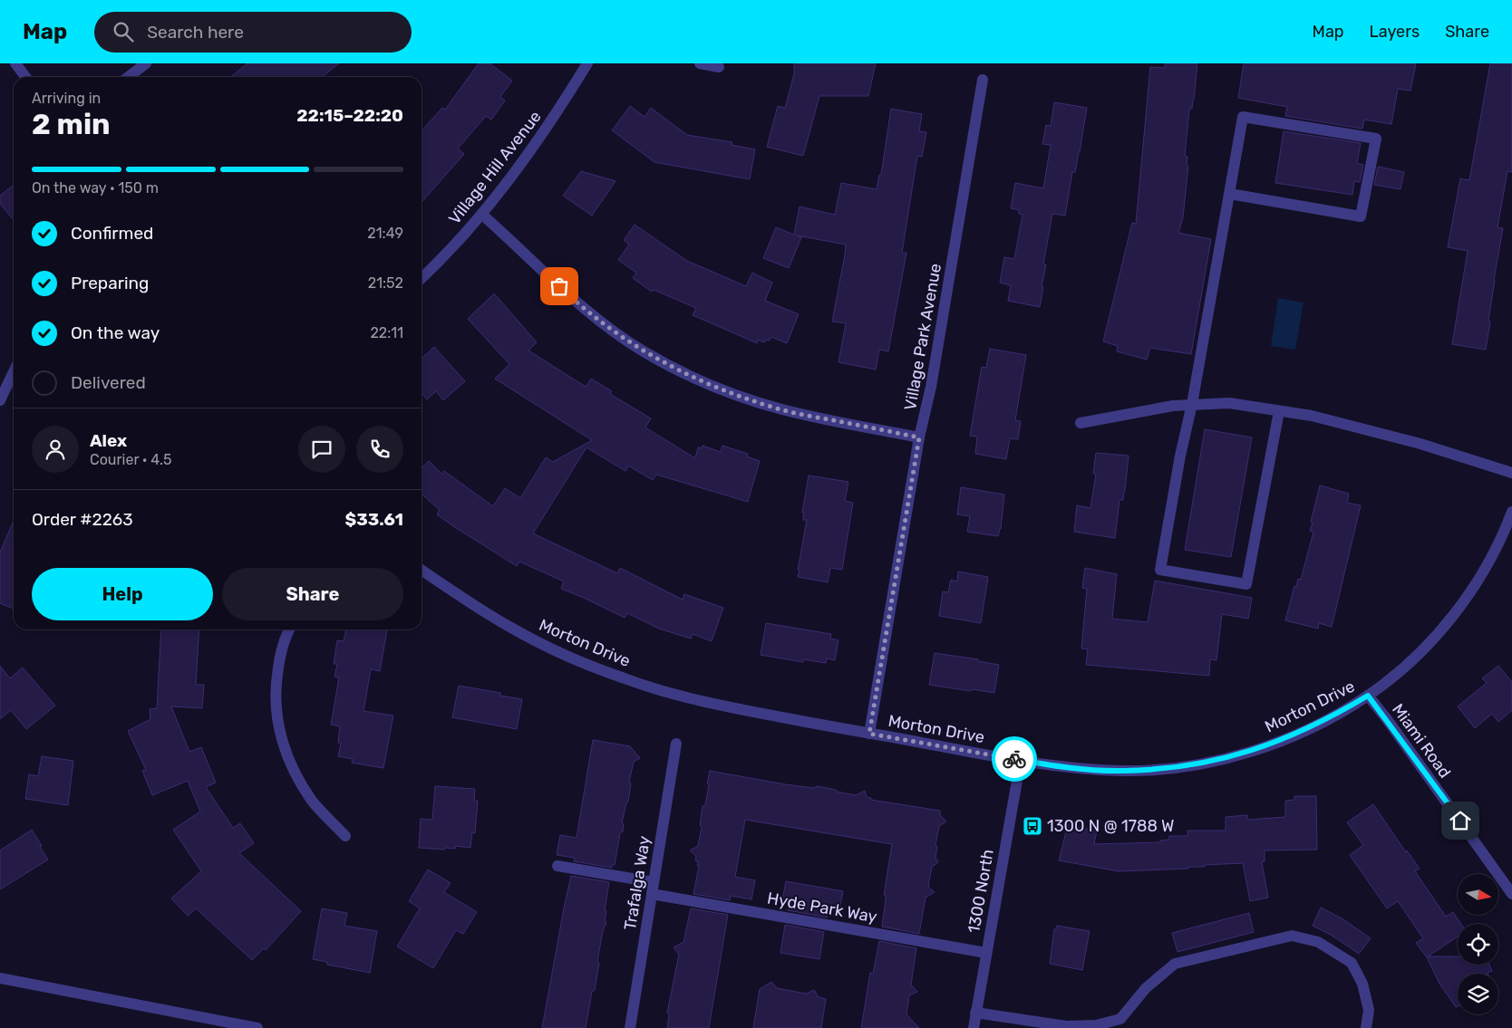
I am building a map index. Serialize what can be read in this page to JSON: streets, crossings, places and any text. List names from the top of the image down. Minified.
{"streets":{"street":["Village Hill Avenue","Village Park Avenue","Morton Drive","Miami Road","Trafalga Way","1300 North","Hyde Park Way"]},"crossings":[["Village Park Avenue","Morton Drive"],["Morton Drive","Miami Road"],["Morton Drive","1300 North"],["Trafalga Way","Hyde Park Way"],["1300 North","Hyde Park Way"]],"places":{"bus stop":["1300 N @ 1788 W"]},"north":"right","page":{"header":"Map","search":"Search here","nav":["Map","Layers","Share"],"heading":["2 min","Arriving in","22:15–22:20"],"panel":["Alex","Courier · 4.5","Order #2263","$33.61"],"bar":"On the way · 150 m","list":[["Confirmed","21:49"],["Preparing","21:52"],["On the way","22:11"],"Delivered"],"buttons":["Help","Share"]}}
